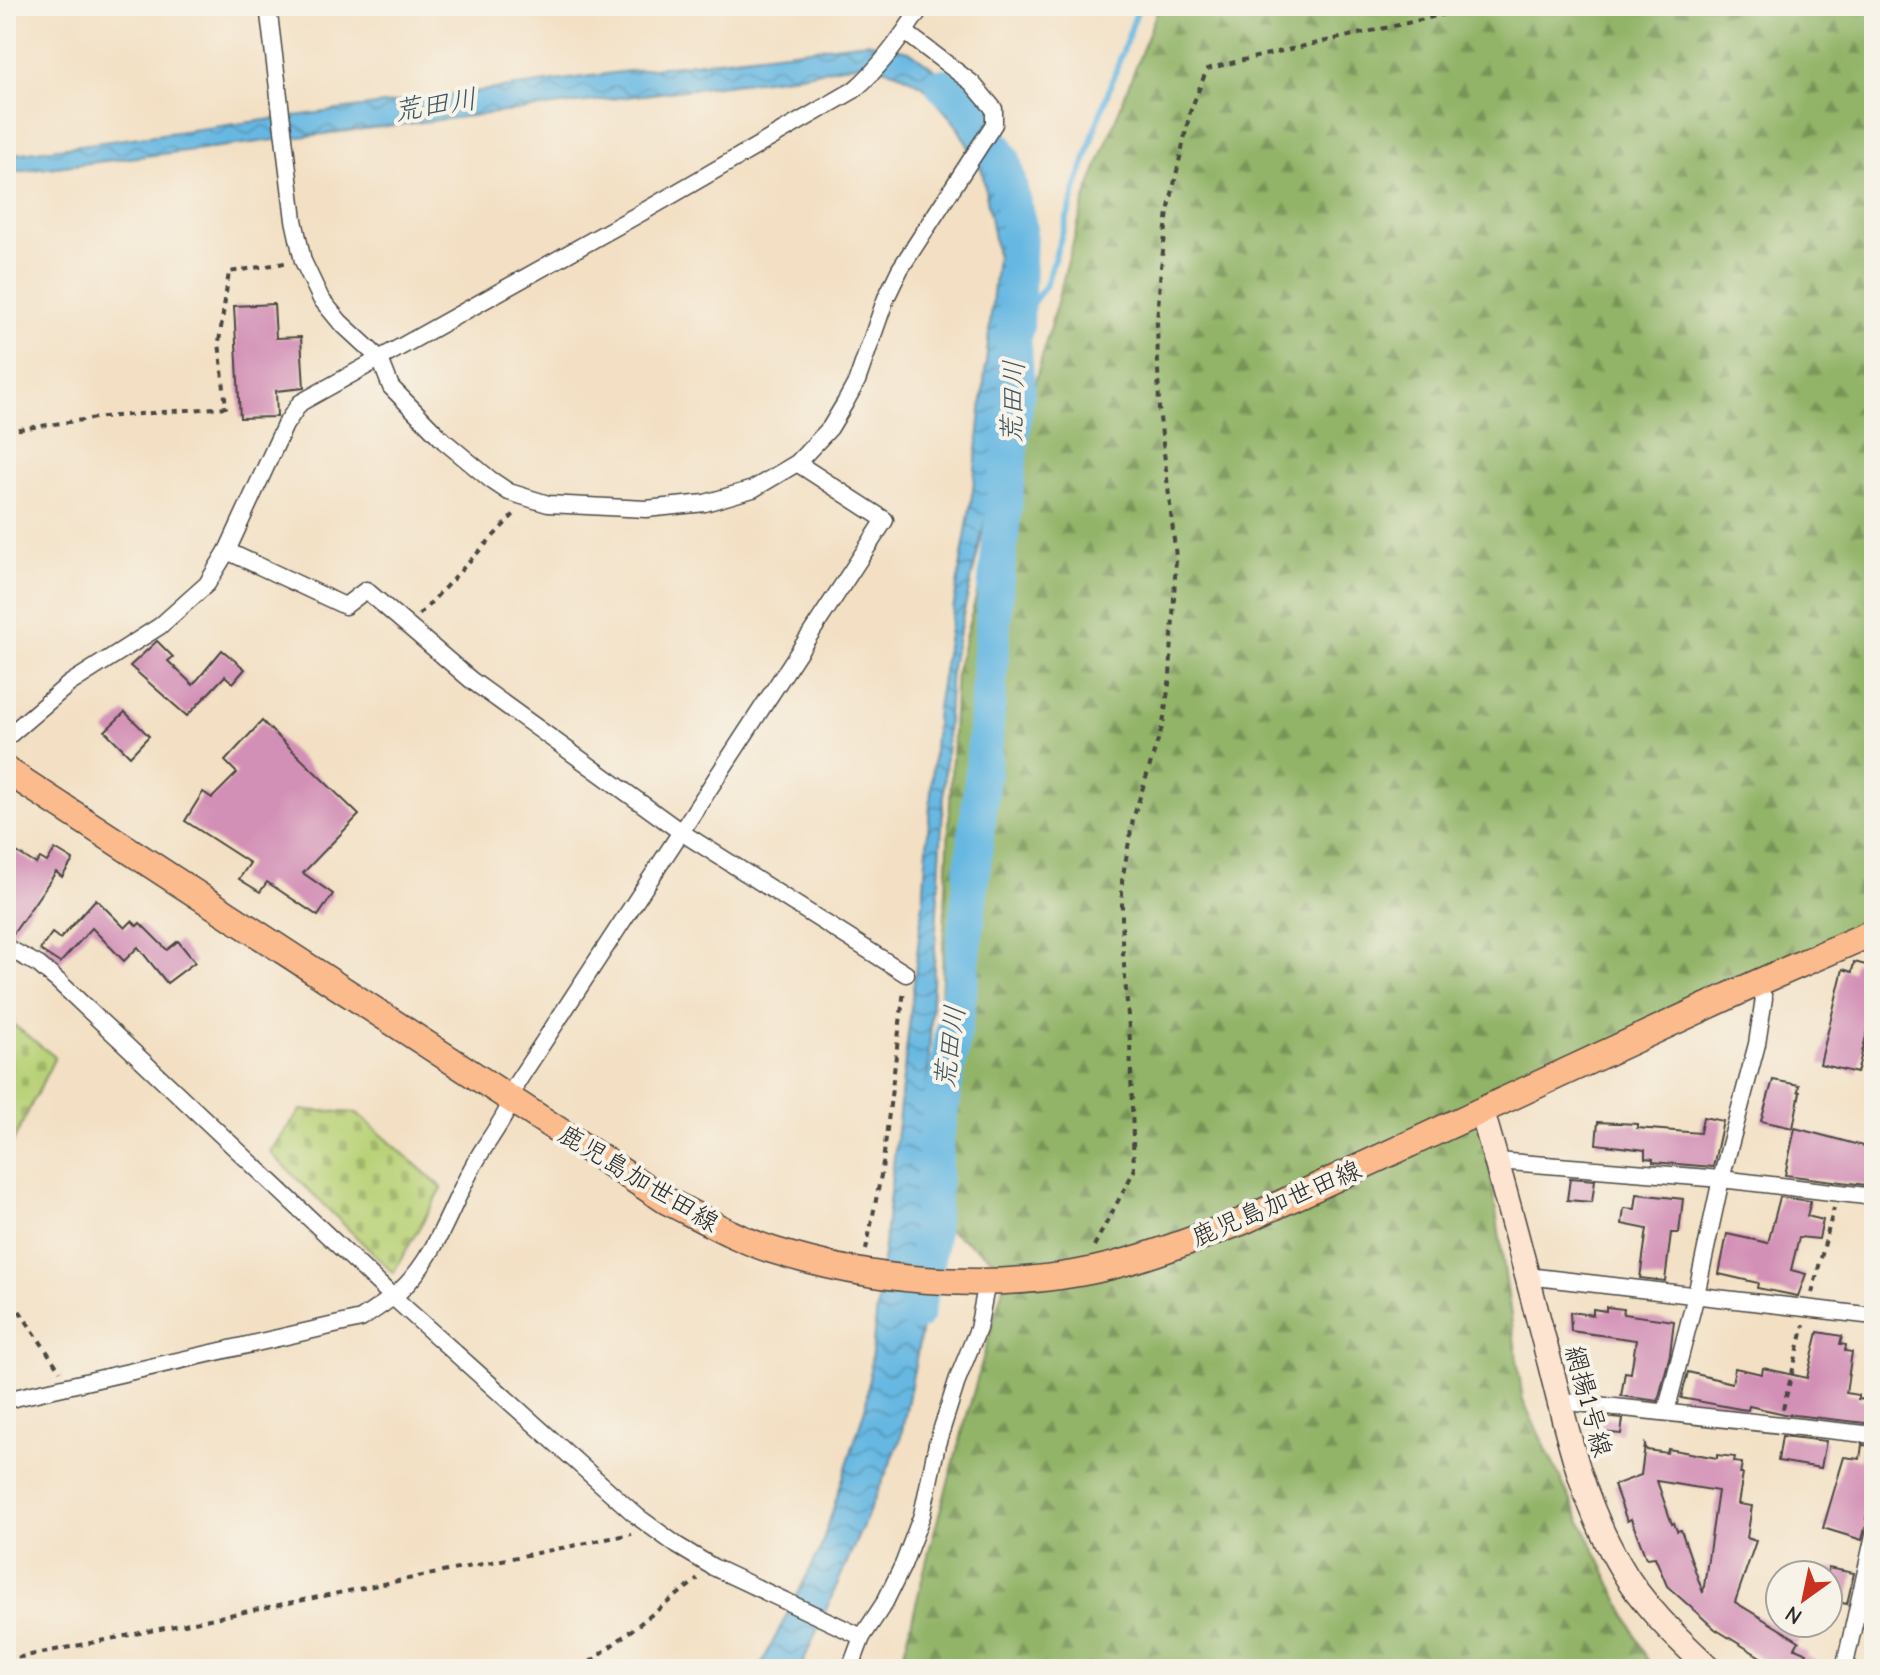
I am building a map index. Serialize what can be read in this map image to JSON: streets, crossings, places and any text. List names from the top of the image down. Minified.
{"streets":{"main road":["鹿児島加世田線"],"street":["網揚1号線"]},"crossings":[["鹿児島加世田線","網揚1号線"]],"water":["荒田川"],"north":"bottom left"}
